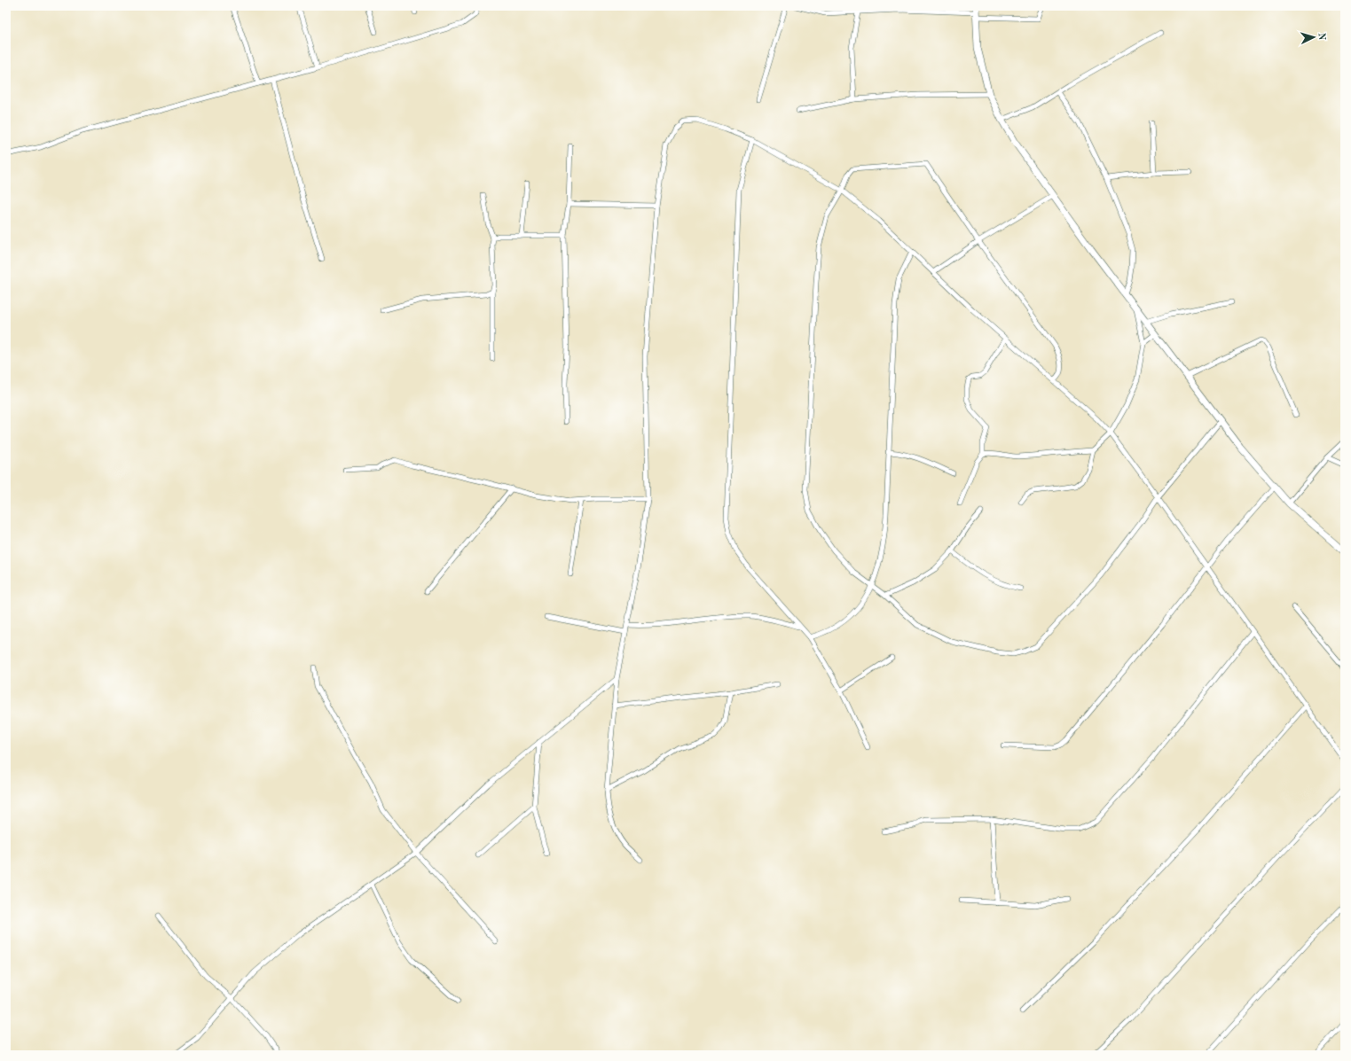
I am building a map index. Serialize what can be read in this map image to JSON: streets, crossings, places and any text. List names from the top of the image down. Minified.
{"north":"right"}
